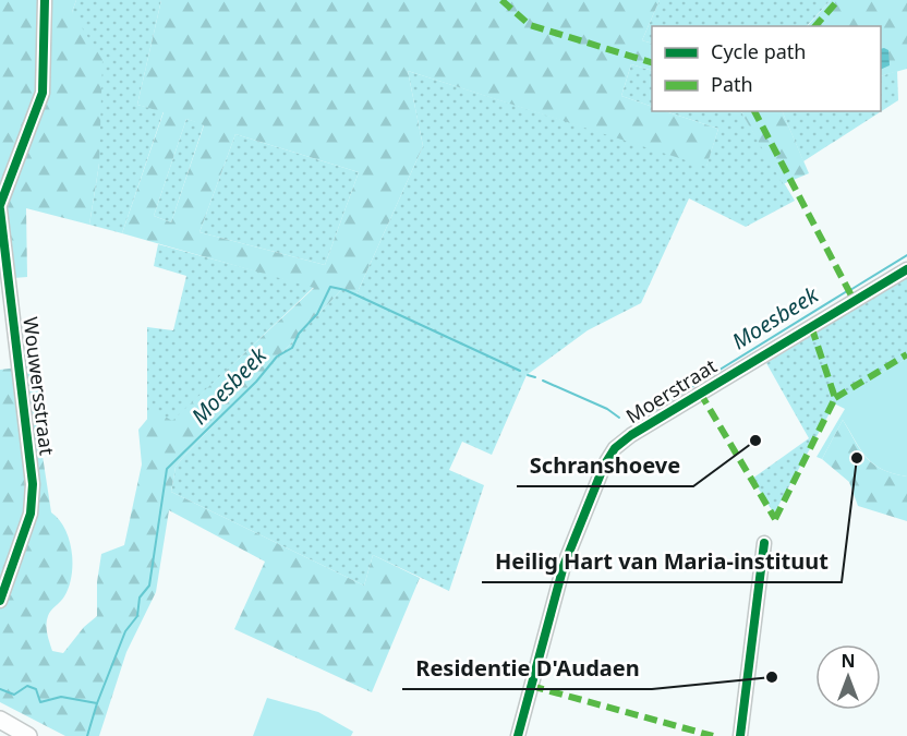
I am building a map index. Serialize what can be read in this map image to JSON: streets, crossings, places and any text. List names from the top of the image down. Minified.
{"streets":{"street":["Wouwersstraat","Moerstraat"]},"water":["Moesbeek"],"places":["Schranshoeve","Heilig Hart van Maria-instituut","Residentie D'Audaen"],"legend":["Cycle path","Path"],"north":"top"}
